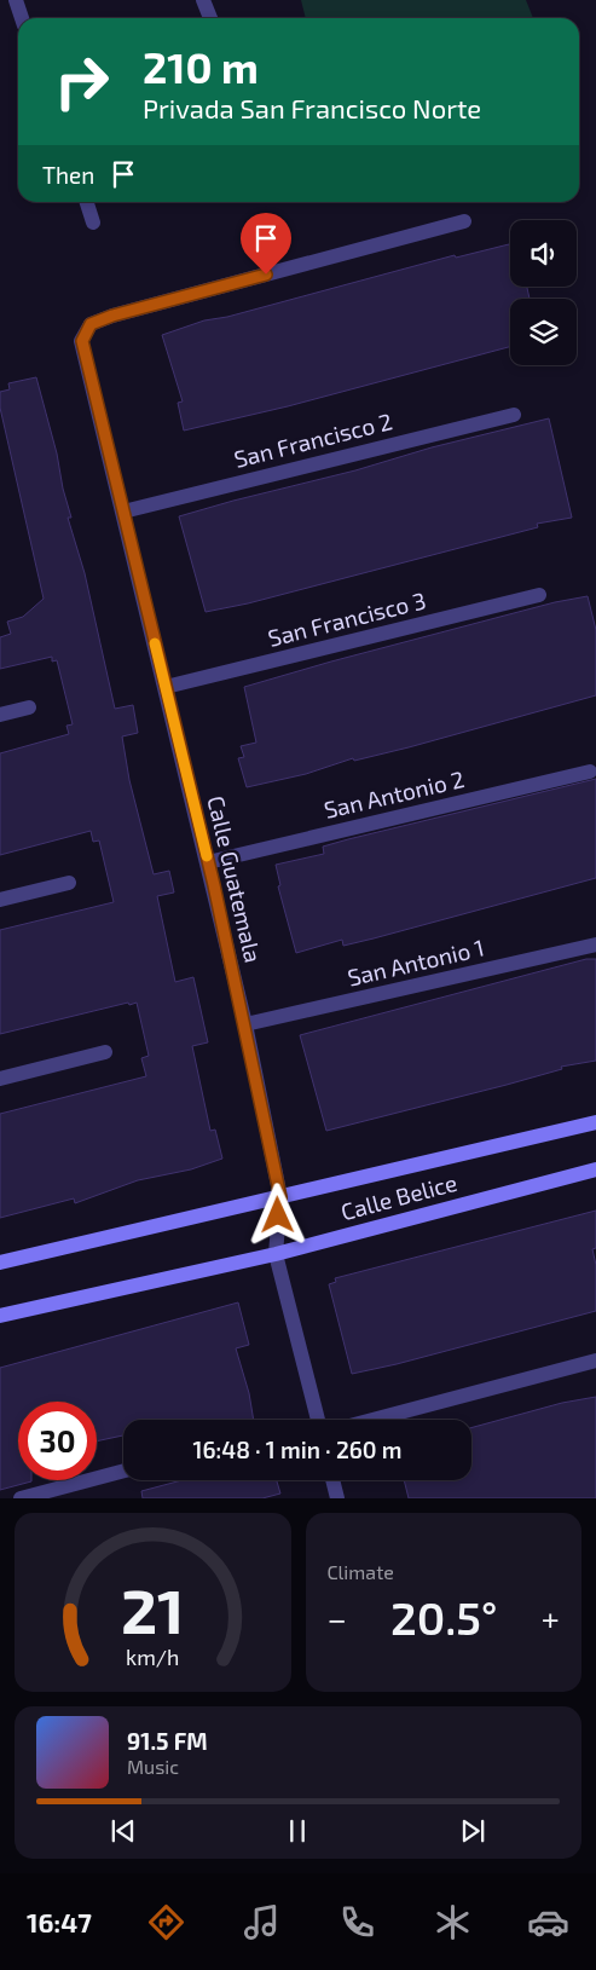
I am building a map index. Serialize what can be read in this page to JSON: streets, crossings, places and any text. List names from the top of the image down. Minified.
{"streets":{"street":["San Francisco 2","San Francisco 3","San Antonio 2","Calle Guatemala","San Antonio 1","Calle Belice"]},"crossings":[["San Francisco 2","Calle Guatemala"],["San Francisco 3","Calle Guatemala"],["San Antonio 2","Calle Guatemala"],["Calle Guatemala","San Antonio 1"],["Calle Guatemala","Calle Belice"]],"page":{"turn":["210 m","Privada San Francisco Norte"],"then":"Then","limit":"30","trip":"16:48 · 1 min · 260 m","tile":"Climate","heat":["−","20.5°","+"],"song":["91.5 FM","Music"],"tabs":"16:47","gauge":["21","km/h"]}}
